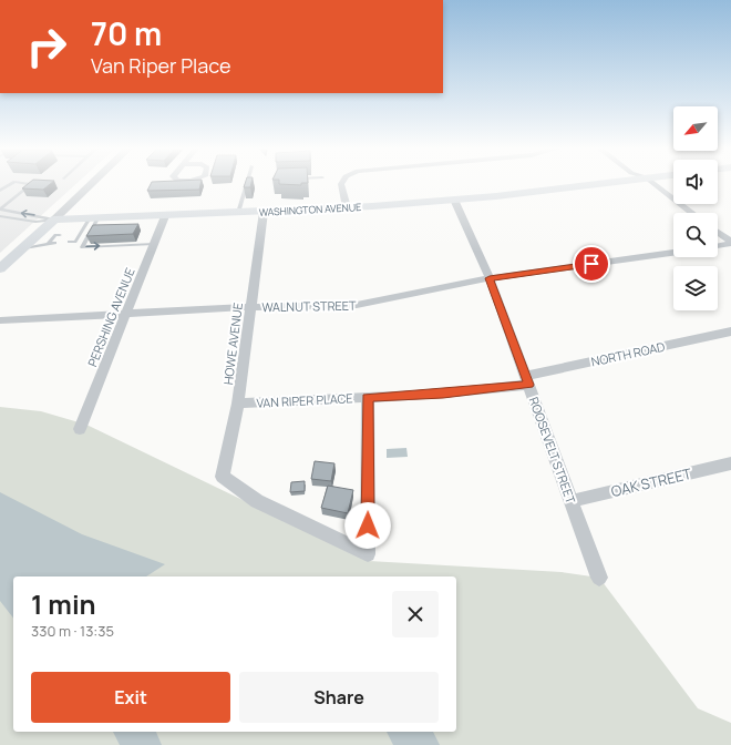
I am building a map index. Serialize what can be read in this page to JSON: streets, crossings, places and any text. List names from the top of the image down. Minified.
{"streets":{"main road":["WASHINGTON AVENUE"],"street":["WALNUT STREET","PERSHING AVENUE","HOWE AVENUE","NORTH ROAD","VAN RIPER PLACE","ROOSEVELT STREET","OAK STREET"]},"crossings":[["WASHINGTON AVENUE","PERSHING AVENUE"],["WASHINGTON AVENUE","HOWE AVENUE"],["WASHINGTON AVENUE","ROOSEVELT STREET"],["WALNUT STREET","PERSHING AVENUE"],["WALNUT STREET","HOWE AVENUE"],["WALNUT STREET","ROOSEVELT STREET"],["HOWE AVENUE","VAN RIPER PLACE"],["NORTH ROAD","VAN RIPER PLACE"],["NORTH ROAD","ROOSEVELT STREET"],["VAN RIPER PLACE","ROOSEVELT STREET"],["ROOSEVELT STREET","OAK STREET"]],"north":"bottom left","page":{"turn":["70 m","Van Riper Place"],"heading":["1 min","330 m · 13:35"],"buttons":["Exit","Share"]}}
